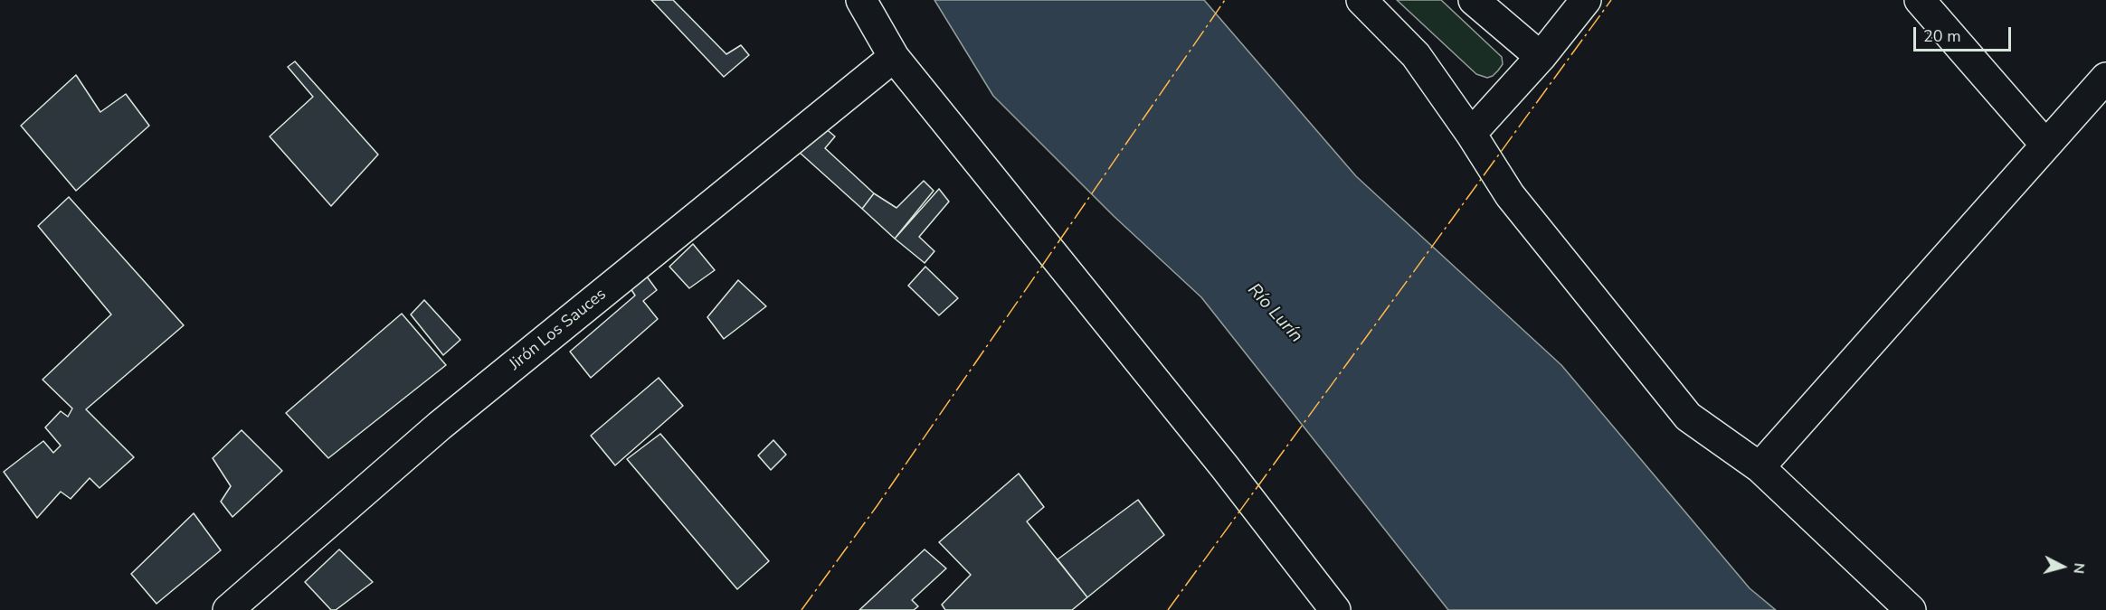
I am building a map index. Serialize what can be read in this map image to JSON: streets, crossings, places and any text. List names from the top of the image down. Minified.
{"streets":{"street":["Jirón Los Sauces"]},"water":["Río Lurín"],"scale_bar":"20 m","north":"right"}
